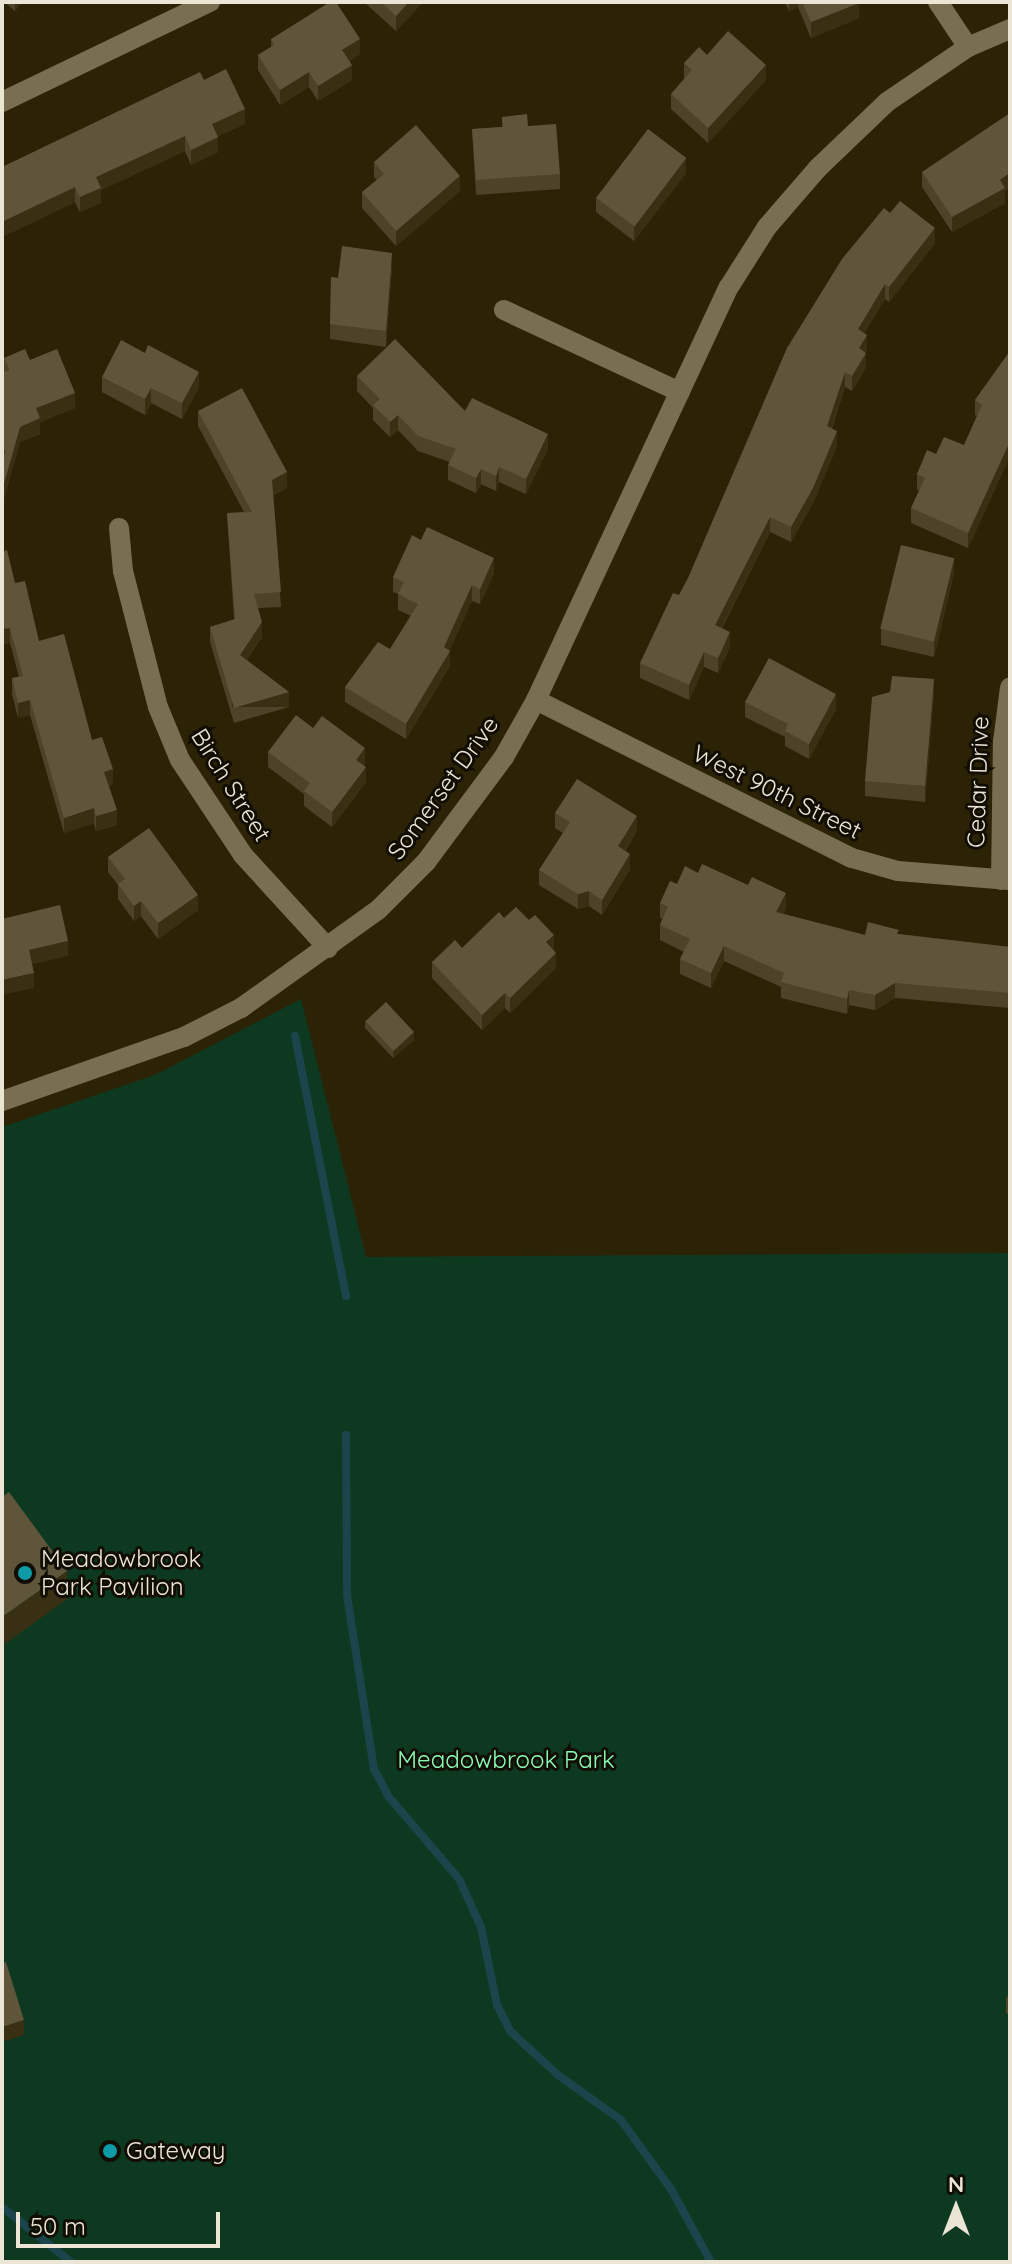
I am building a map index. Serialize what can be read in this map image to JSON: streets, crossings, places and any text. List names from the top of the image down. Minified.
{"streets":{"street":["Cedar Drive","Birch Street","Somerset Drive","West 90th Street"]},"crossings":[["Cedar Drive","West 90th Street"],["Birch Street","Somerset Drive"],["Somerset Drive","West 90th Street"]],"parks":["Meadowbrook Park"],"places":["Meadowbrook Park Pavilion","Gateway"],"scale_bar":"50 m","north":"top"}
